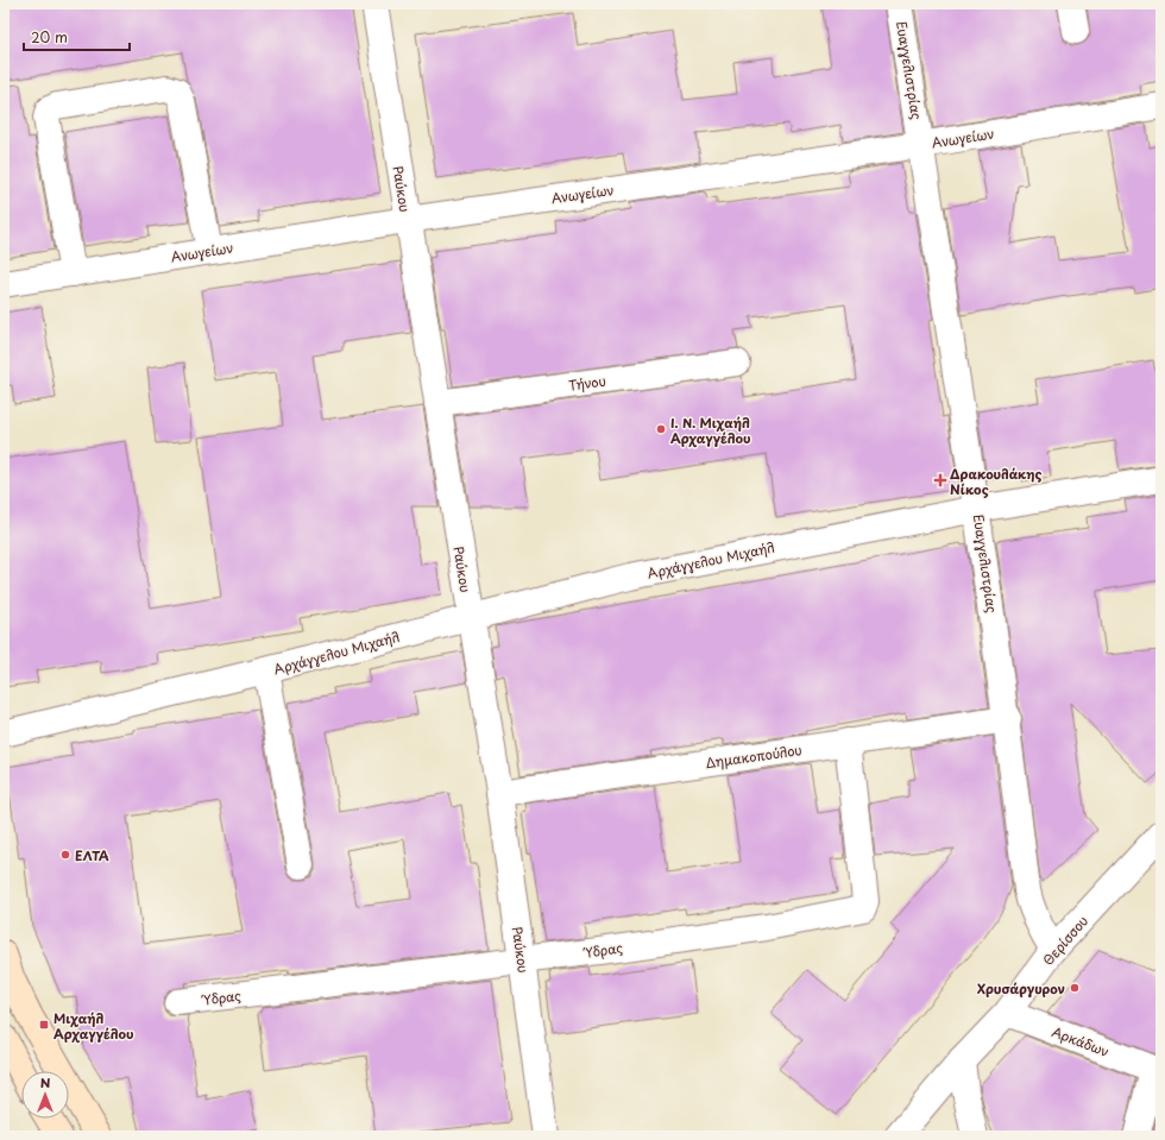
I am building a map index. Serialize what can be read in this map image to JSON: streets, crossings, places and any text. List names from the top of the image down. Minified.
{"streets":{"street":["Ευαγγελιστρίας","Ανωγείων","Ραύκου","Τήνου","Αρχάγγελου Μιχαήλ","Δημακοπούλου","Θερίσσου","Ύδρας","Αρκάδων"]},"crossings":[["Ευαγγελιστρίας","Ανωγείων"],["Ευαγγελιστρίας","Αρχάγγελου Μιχαήλ"],["Ευαγγελιστρίας","Δημακοπούλου"],["Ευαγγελιστρίας","Θερίσσου"],["Ανωγείων","Ραύκου"],["Ραύκου","Τήνου"],["Ραύκου","Αρχάγγελου Μιχαήλ"],["Ραύκου","Δημακοπούλου"],["Ραύκου","Ύδρας"],["Δημακοπούλου","Ύδρας"],["Θερίσσου","Αρκάδων"]],"places":{"other":["Ι. Ν. Μιχαήλ Αρχαγγέλου","ΕΛΤΑ","Χρυσάργυρον"],"health":["Δρακουλάκης Νίκος"],"transit":["Μιχαήλ Αρχαγγέλου"]},"scale_bar":"20 m","north":"top"}
